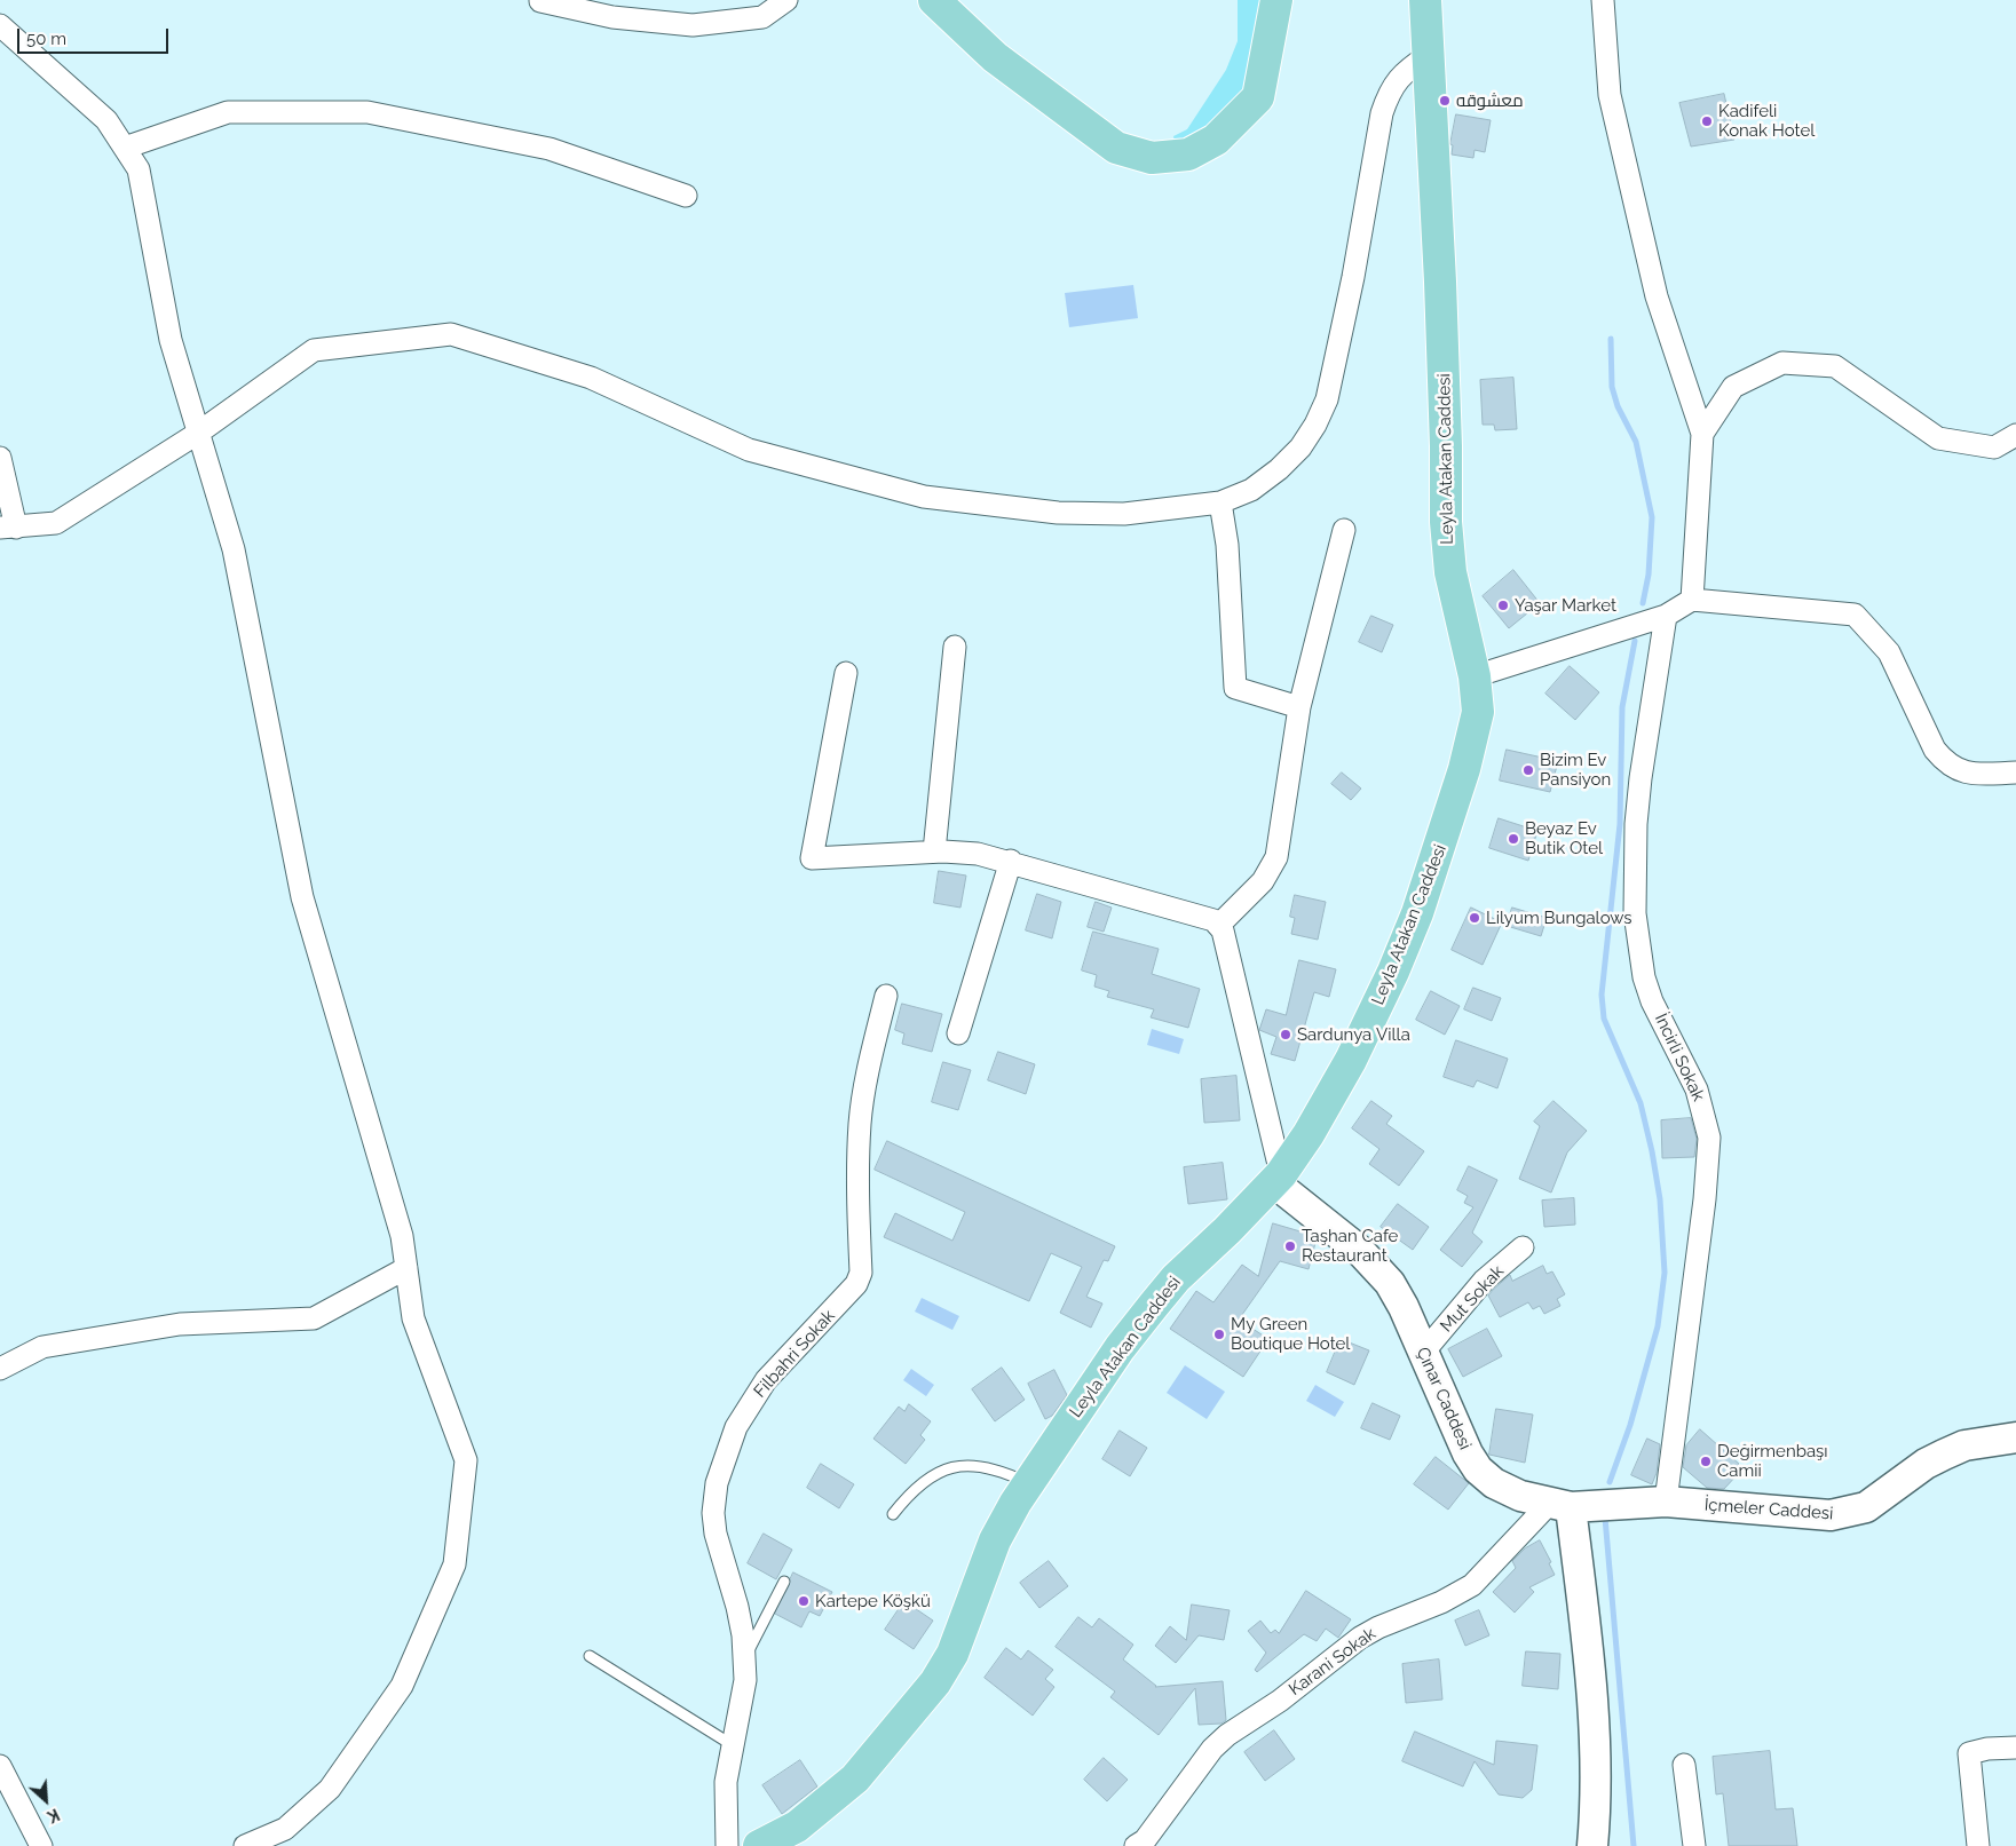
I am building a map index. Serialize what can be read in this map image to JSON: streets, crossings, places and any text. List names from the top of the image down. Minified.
{"streets":{"main road":["Leyla Atakan Caddesi"],"street":["İncirli Sokak","Mut Sokak","Filbahri Sokak","Çınar Caddesi","İçmeler Caddesi","Karani Sokak"]},"crossings":[["Leyla Atakan Caddesi","Çınar Caddesi"],["İncirli Sokak","İçmeler Caddesi"],["Mut Sokak","Çınar Caddesi"],["Çınar Caddesi","İçmeler Caddesi"],["Çınar Caddesi","Karani Sokak"],["İçmeler Caddesi","Karani Sokak"]],"places":["معشوقه","Kadifeli Konak Hotel","Yaşar Market","Bizim Ev Pansiyon","Beyaz Ev Butik Otel","Lilyum Bungalows","Sardunya Villa","Taşhan Cafe Restaurant","My Green Boutique Hotel","Değirmenbaşı Camii","Kartepe Köşkü"],"scale_bar":"50 m","north":"bottom right"}
